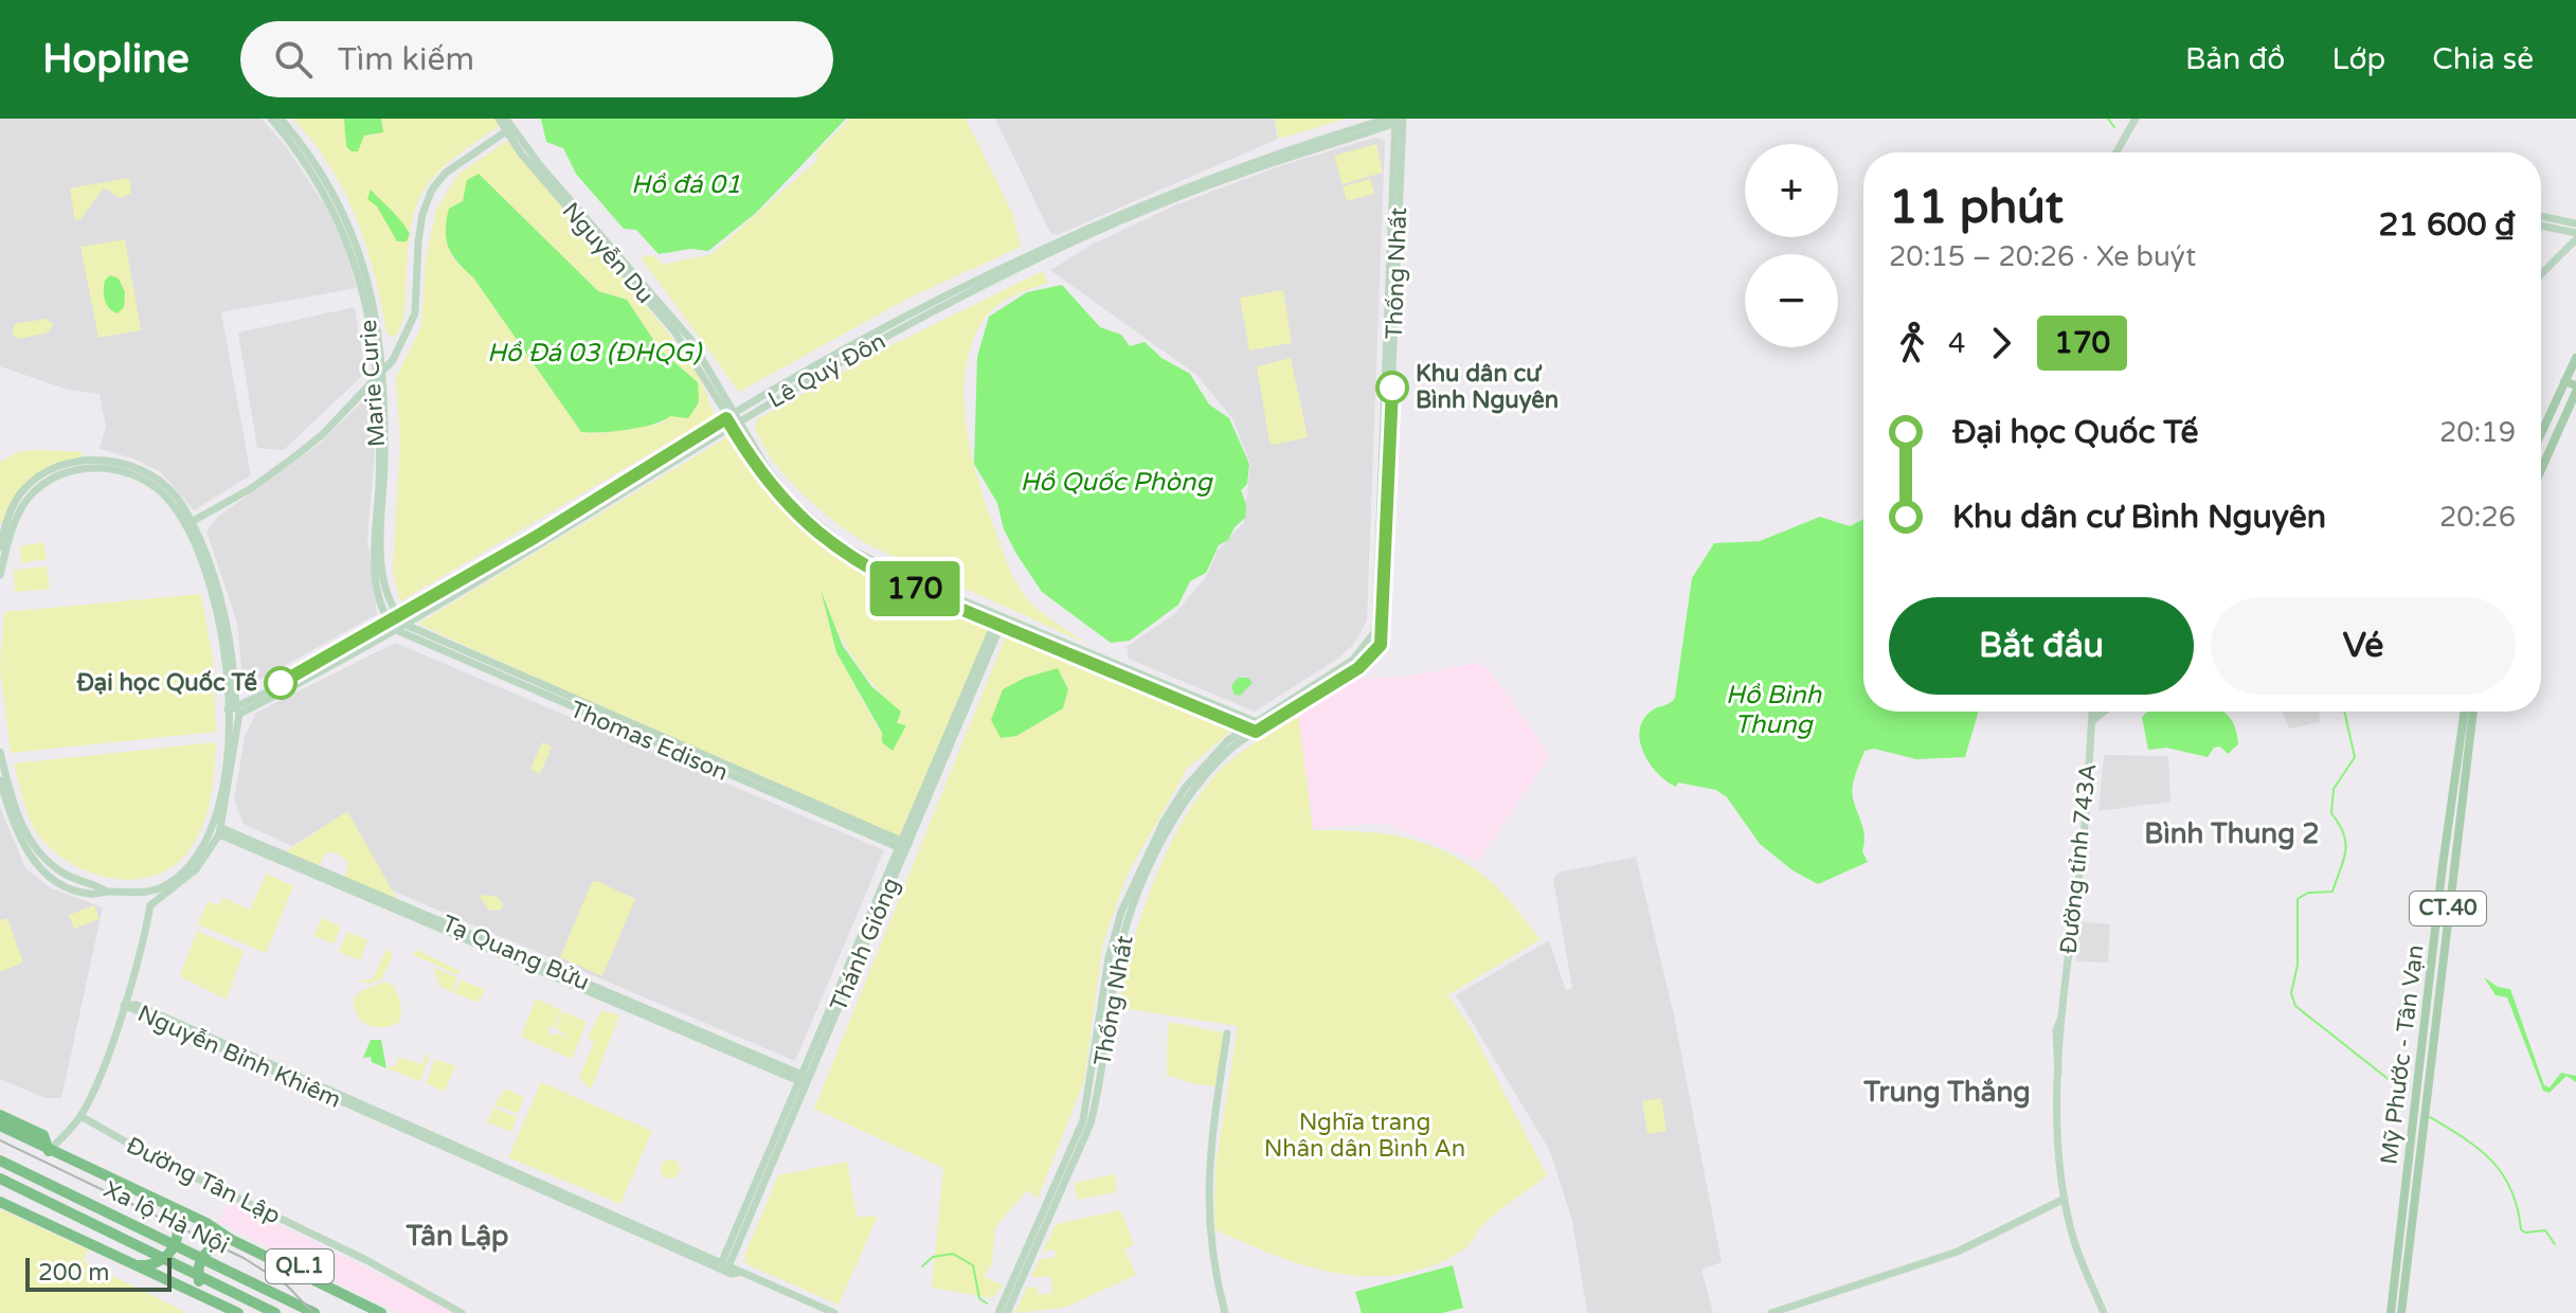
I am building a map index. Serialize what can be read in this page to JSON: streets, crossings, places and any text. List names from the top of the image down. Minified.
{"streets":{"highway":["Xa lộ Hà Nội","QL.1"],"main road":["CT.40","Mỹ Phước - Tân Vạn"],"street":["Nguyễn Du","Thống Nhất","Lê Quý Đôn","Marie Curie","Thomas Edison","Đường tỉnh 743A","Thánh Gióng","Tạ Quang Bửu","Nguyễn Bỉnh Khiêm","Đường Tân Lập"]},"crossings":[["Nguyễn Du","Thống Nhất"],["Nguyễn Du","Lê Quý Đôn"],["Nguyễn Du","Thánh Gióng"],["Thống Nhất","Lê Quý Đôn"],["Lê Quý Đôn","Marie Curie"],["Lê Quý Đôn","Thomas Edison"],["Marie Curie","Thomas Edison"],["Thomas Edison","Thánh Gióng"],["Thánh Gióng","Tạ Quang Bửu"],["Thánh Gióng","Nguyễn Bỉnh Khiêm"]],"districts":["Bình Thung 2","Trung Thắng","Tân Lập"],"water":["Hồ đá 01","Hồ Đá 03 (ĐHQG)","Hồ Quốc Phòng","Hồ Bình Thung"],"parks":["Nghĩa trang Nhân dân Bình An"],"places":["Khu dân cư Bình Nguyên","Đại học Quốc Tế"],"lines":["bus line 170"],"scale_bar":"200 m","page":{"header":"Hopline","search":"Tìm kiếm","nav":["Bản đồ","Lớp","Chia sẻ"],"on_map":"170","map_buttons":["+","−"],"heading":["11 phút","20:15 – 20:26 · Xe buýt","21 600 ₫"],"legs":["4","170"],"list":[{"name":"Đại học Quốc Tế","value":"20:19"},{"name":"Khu dân cư Bình Nguyên","value":"20:26"}],"buttons":["Bắt đầu","Vé"],"scale":"200 m"}}
